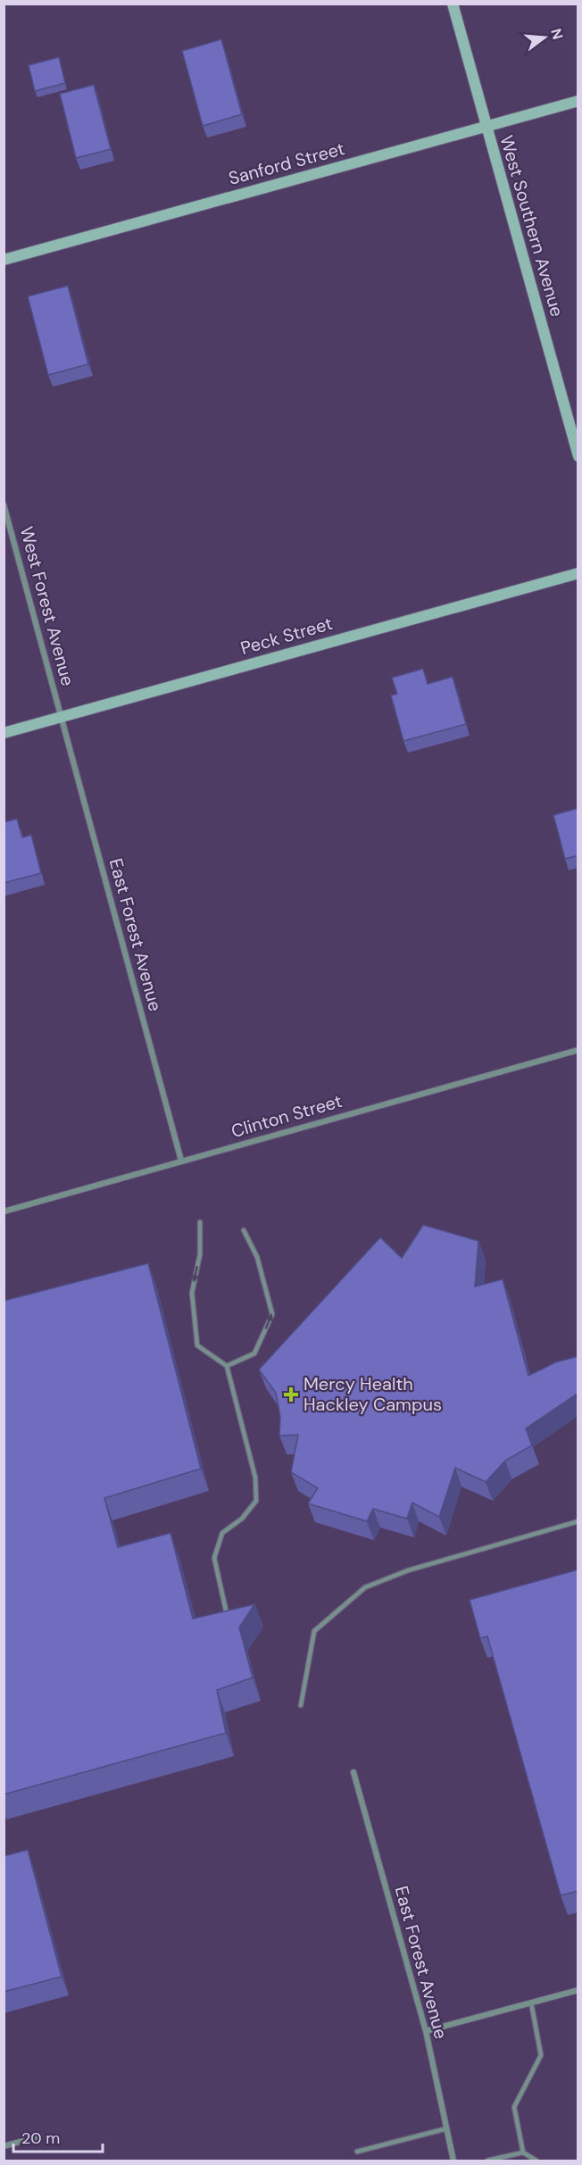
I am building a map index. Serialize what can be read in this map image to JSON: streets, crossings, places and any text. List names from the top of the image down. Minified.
{"streets":{"street":["Sanford Street","West Southern Avenue","West Forest Avenue","Peck Street","East Forest Avenue","Clinton Street"]},"crossings":[["Sanford Street","West Southern Avenue"],["West Forest Avenue","Peck Street"],["West Forest Avenue","East Forest Avenue"],["Peck Street","East Forest Avenue"],["East Forest Avenue","Clinton Street"]],"places":{"health":["Mercy Health Hackley Campus"]},"scale_bar":"20 m","north":"right"}
